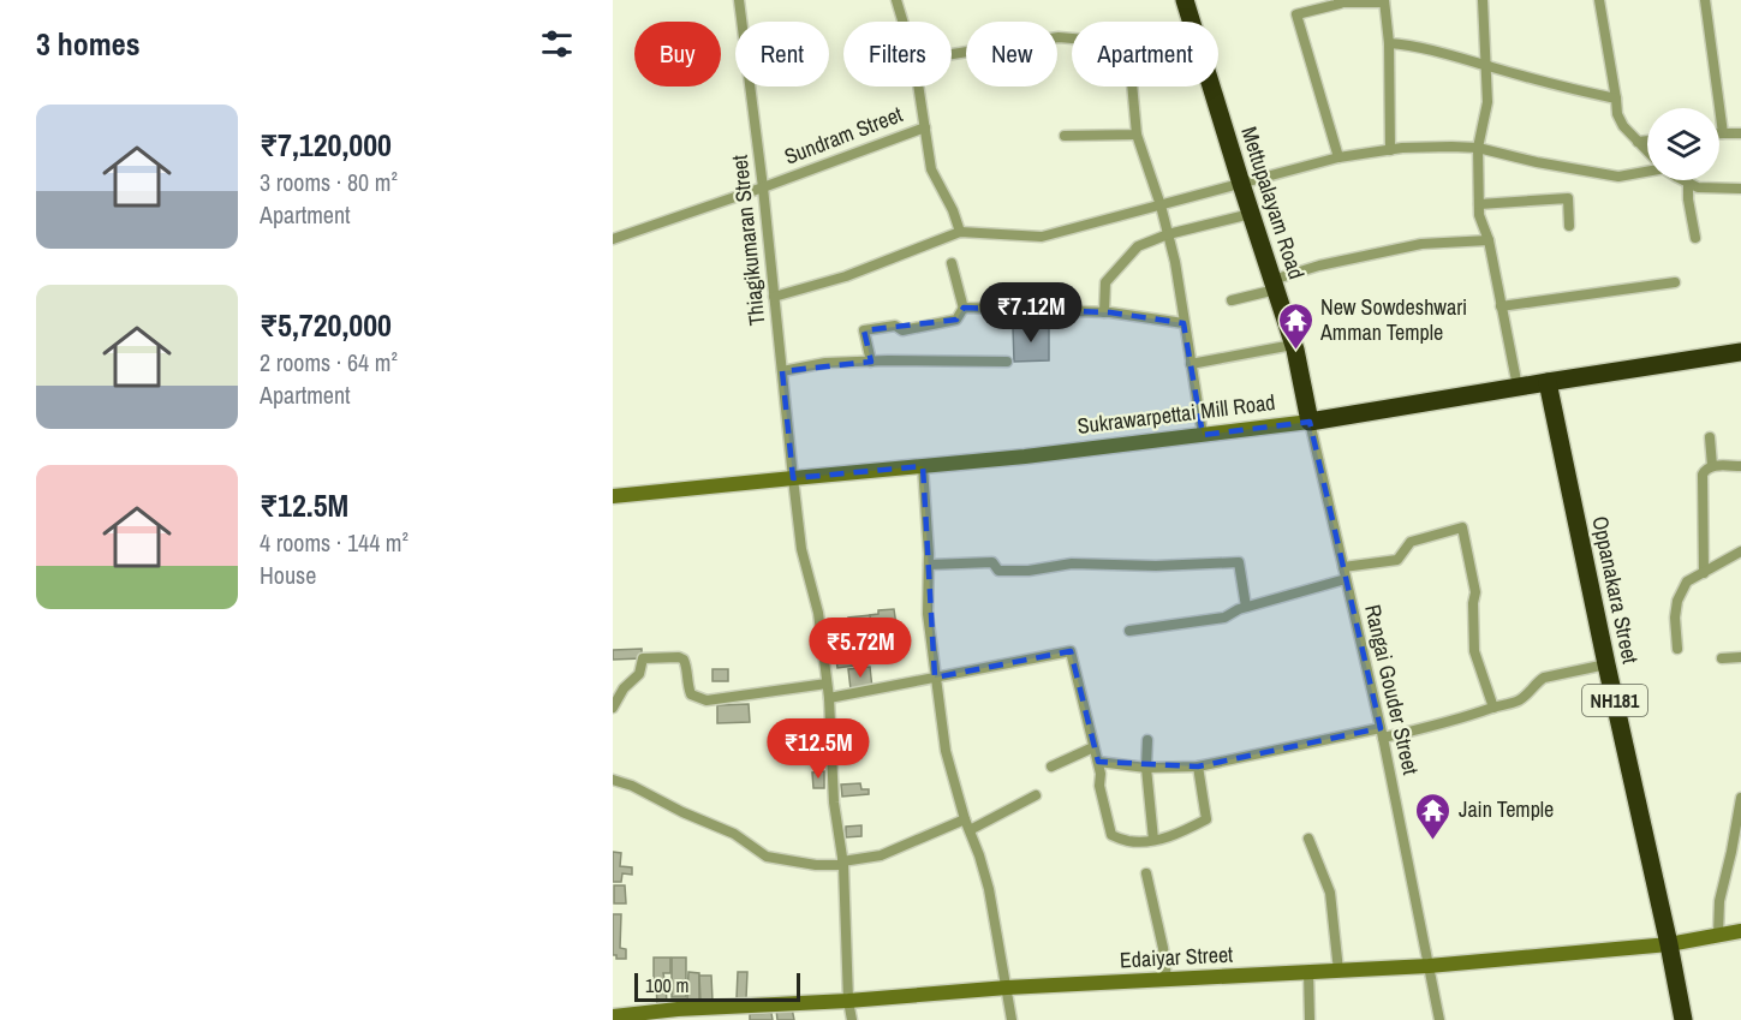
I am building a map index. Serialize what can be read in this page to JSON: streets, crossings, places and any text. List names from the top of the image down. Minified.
{"streets":{"highway":["Mettupalayam Road","Sukrawarpettai Mill Road","Oppanakara Street","NH181"],"street":["Sundram Street","Thiagikumaran Street","Rangai Gouder Street","Edaiyar Street"]},"crossings":[["Sundram Street","Thiagikumaran Street"],["Mettupalayam Road","Sukrawarpettai Mill Road"],["Mettupalayam Road","Rangai Gouder Street"],["Thiagikumaran Street","Sukrawarpettai Mill Road"],["Thiagikumaran Street","Edaiyar Street"],["Sukrawarpettai Mill Road","Oppanakara Street"],["Sukrawarpettai Mill Road","Rangai Gouder Street"],["Oppanakara Street","Edaiyar Street"],["Rangai Gouder Street","Edaiyar Street"]],"places":{"temple":["New Sowdeshwari Amman Temple","Jain Temple"]},"scale_bar":"100 m","page":{"heading":"3 homes","chip":["Buy","Rent","Filters","New","Apartment"],"list":[{"name":"₹7,120,000","note":"3 rooms · 80 m² · Apartment"},{"name":"₹5,720,000","note":"2 rooms · 64 m² · Apartment"},{"name":"₹12.5M","note":"4 rooms · 144 m² · House"}],"price":["₹7.12M","₹5.72M","₹12.5M"],"scale":"100 m"}}
